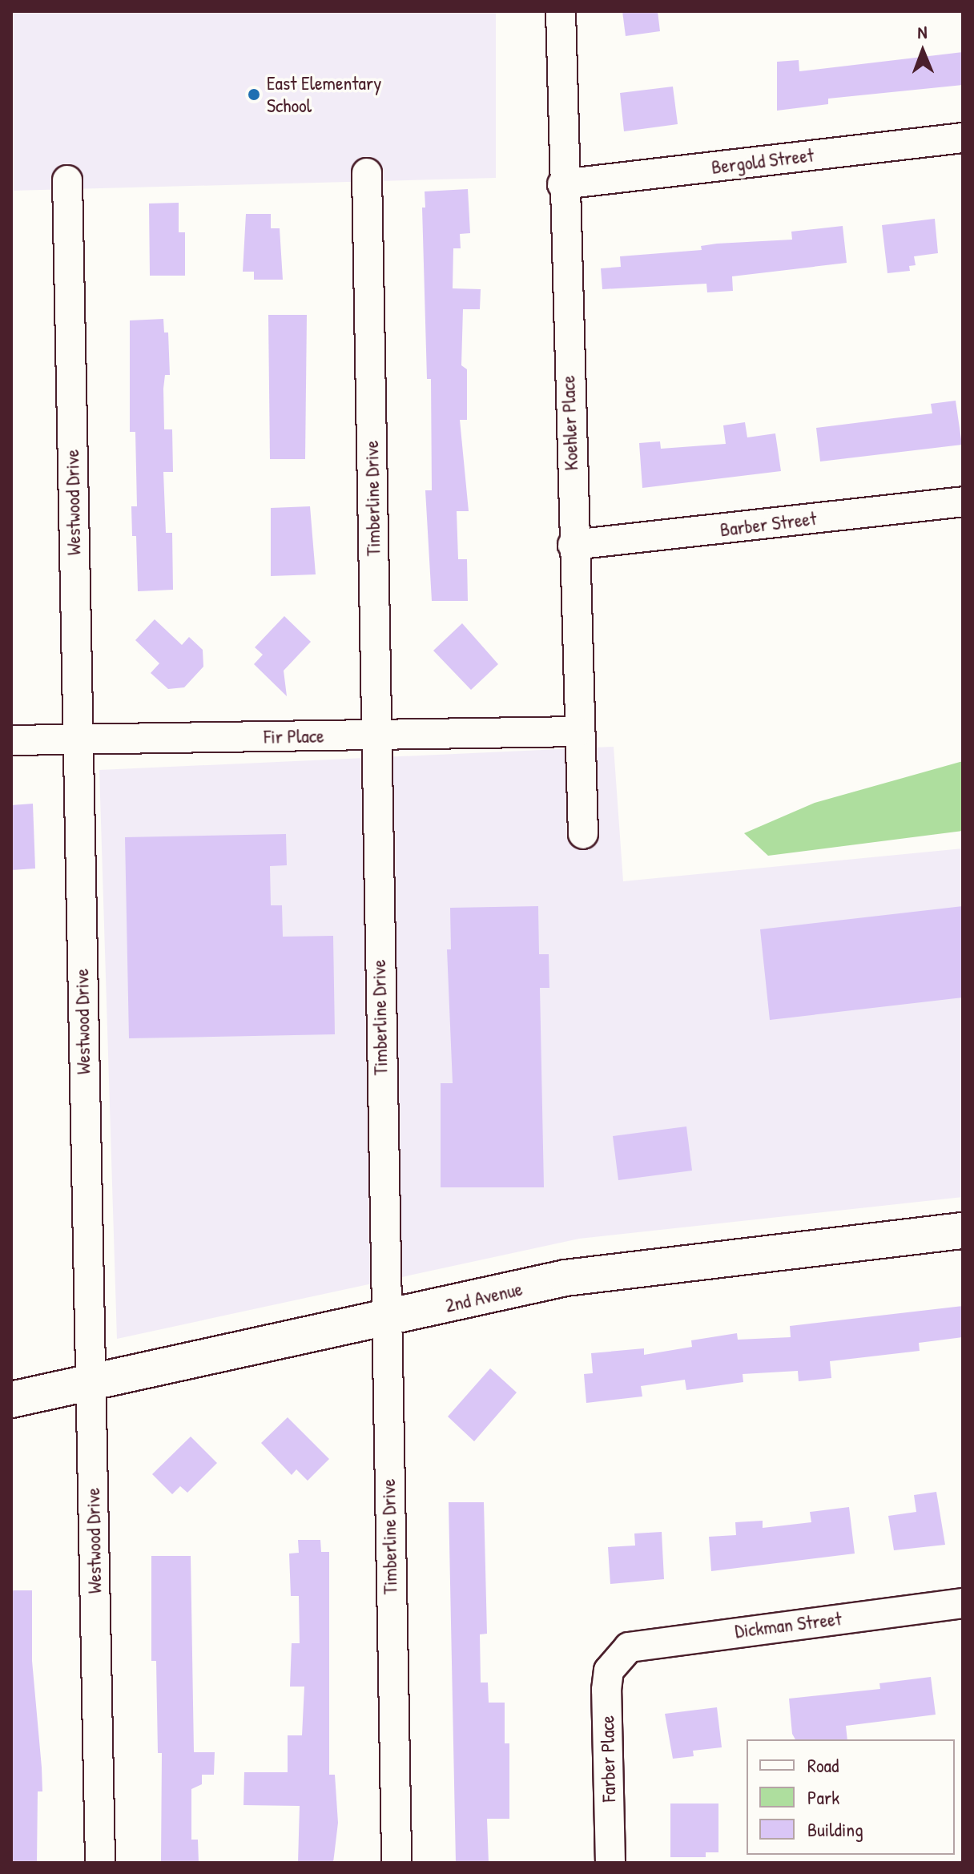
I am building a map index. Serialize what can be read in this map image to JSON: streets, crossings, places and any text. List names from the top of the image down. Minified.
{"streets":{"street":["Bergold Street","Koehler Place","Timberline Drive","Westwood Drive","Barber Street","Fir Place","2nd Avenue","Dickman Street","Farber Place"]},"crossings":[["Bergold Street","Koehler Place"],["Koehler Place","Barber Street"],["Koehler Place","Fir Place"],["Timberline Drive","Fir Place"],["Timberline Drive","2nd Avenue"],["Westwood Drive","Fir Place"],["Westwood Drive","2nd Avenue"],["Dickman Street","Farber Place"]],"places":["East Elementary School"],"legend":["Road","Park","Building"],"north":"top"}
